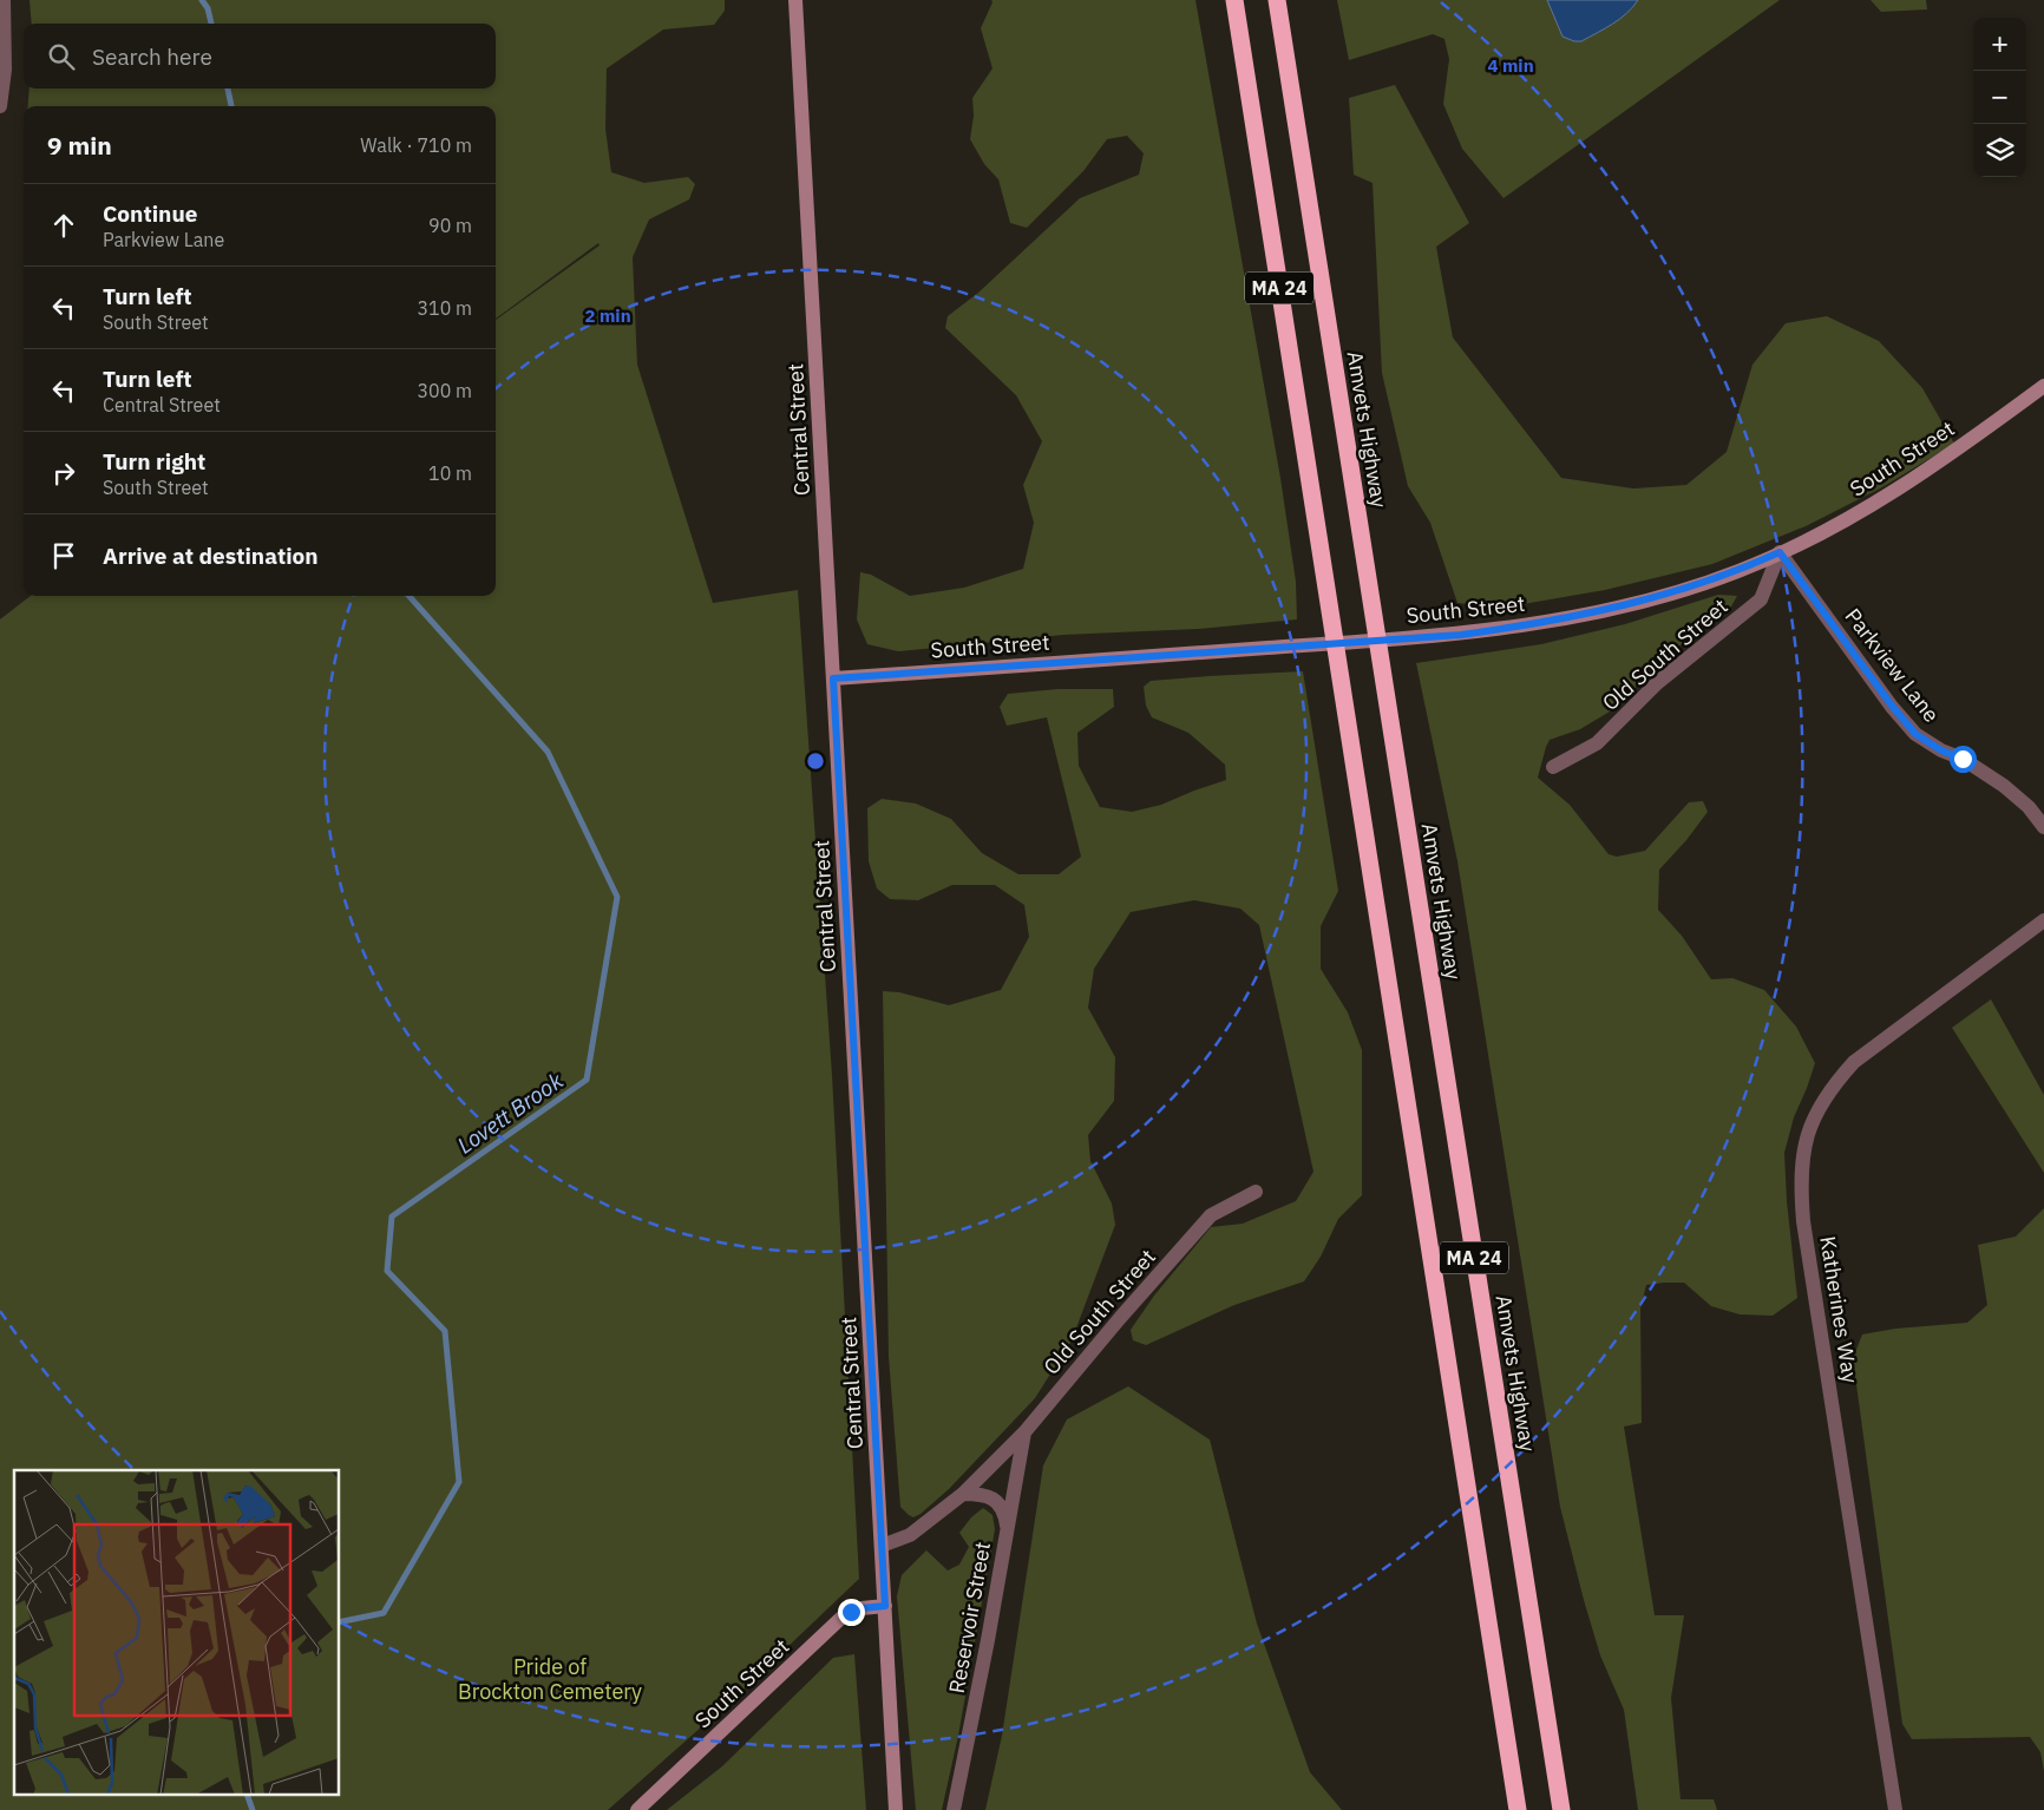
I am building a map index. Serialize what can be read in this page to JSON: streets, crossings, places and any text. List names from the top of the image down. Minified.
{"streets":{"highway":["MA 24","Amvets Highway"],"street":["Central Street","South Street","Old South Street","Parkview Lane","Katherines Way","Reservoir Street"]},"crossings":[["Central Street","South Street"],["South Street","Old South Street"],["South Street","Parkview Lane"],["Old South Street","Parkview Lane"],["Old South Street","Reservoir Street"]],"water":["Lovett Brook"],"parks":["Pride of Brockton Cemetery"],"page":{"map_buttons":["+","−"],"search":"Search here","heading":["9 min","Walk · 710 m"],"list":[["Continue","Parkview Lane","90 m"],["Turn left","South Street","310 m"],["Turn left","Central Street","300 m"],["Turn right","South Street","10 m"],"Arrive at destination"]},"rings":["4 min","2 min"]}
